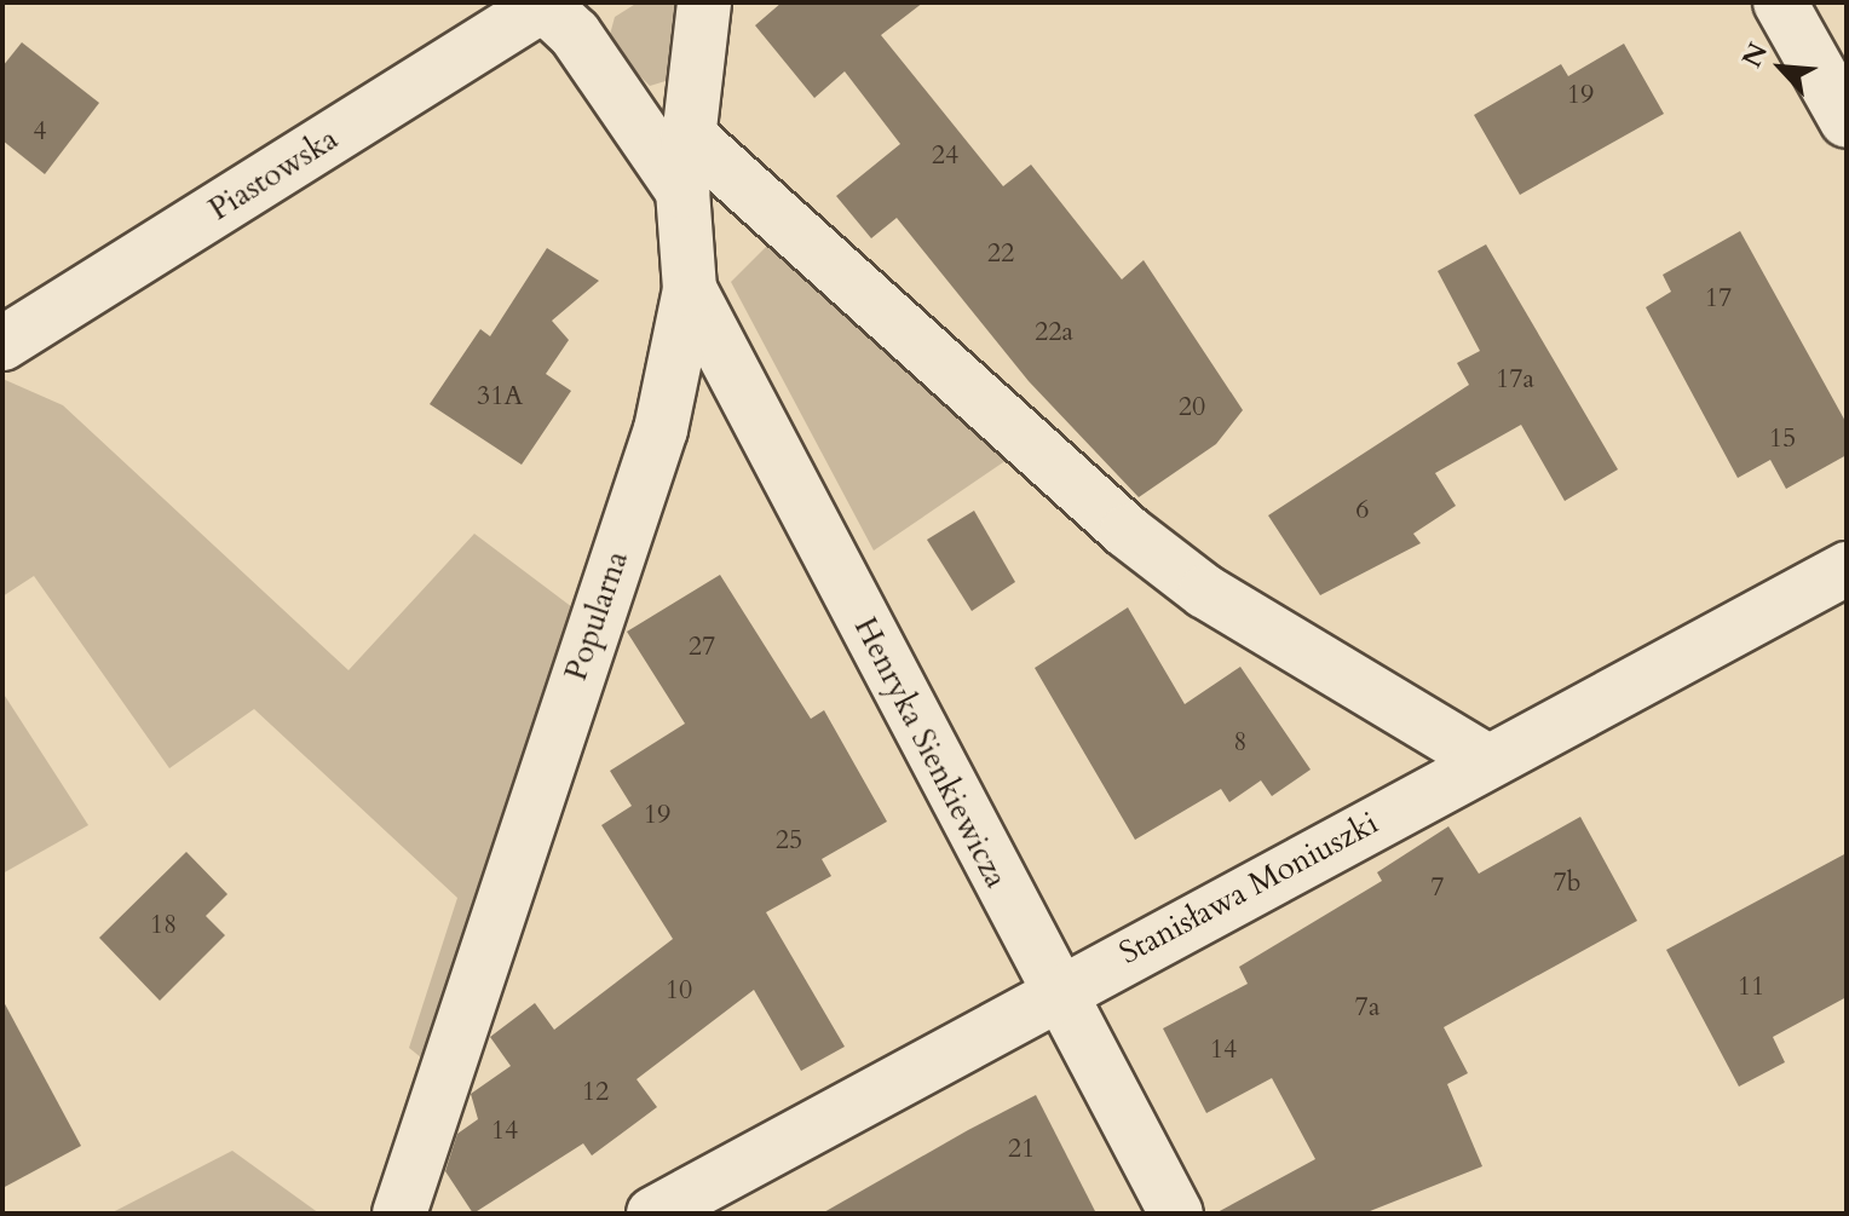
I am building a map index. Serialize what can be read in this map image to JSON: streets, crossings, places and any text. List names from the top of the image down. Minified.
{"streets":{"street":["Piastowska","Popularna","Henryka Sienkiewicza","Stanisława Moniuszki"]},"crossings":[["Popularna","Henryka Sienkiewicza"],["Henryka Sienkiewicza","Stanisława Moniuszki"]],"house_numbers":["19","4","24","22","17","22a","17a","31A","20","15","6","27","8","19","25","7b","7","18","11","10","7a","14","12","14","21"],"north":"top left"}
